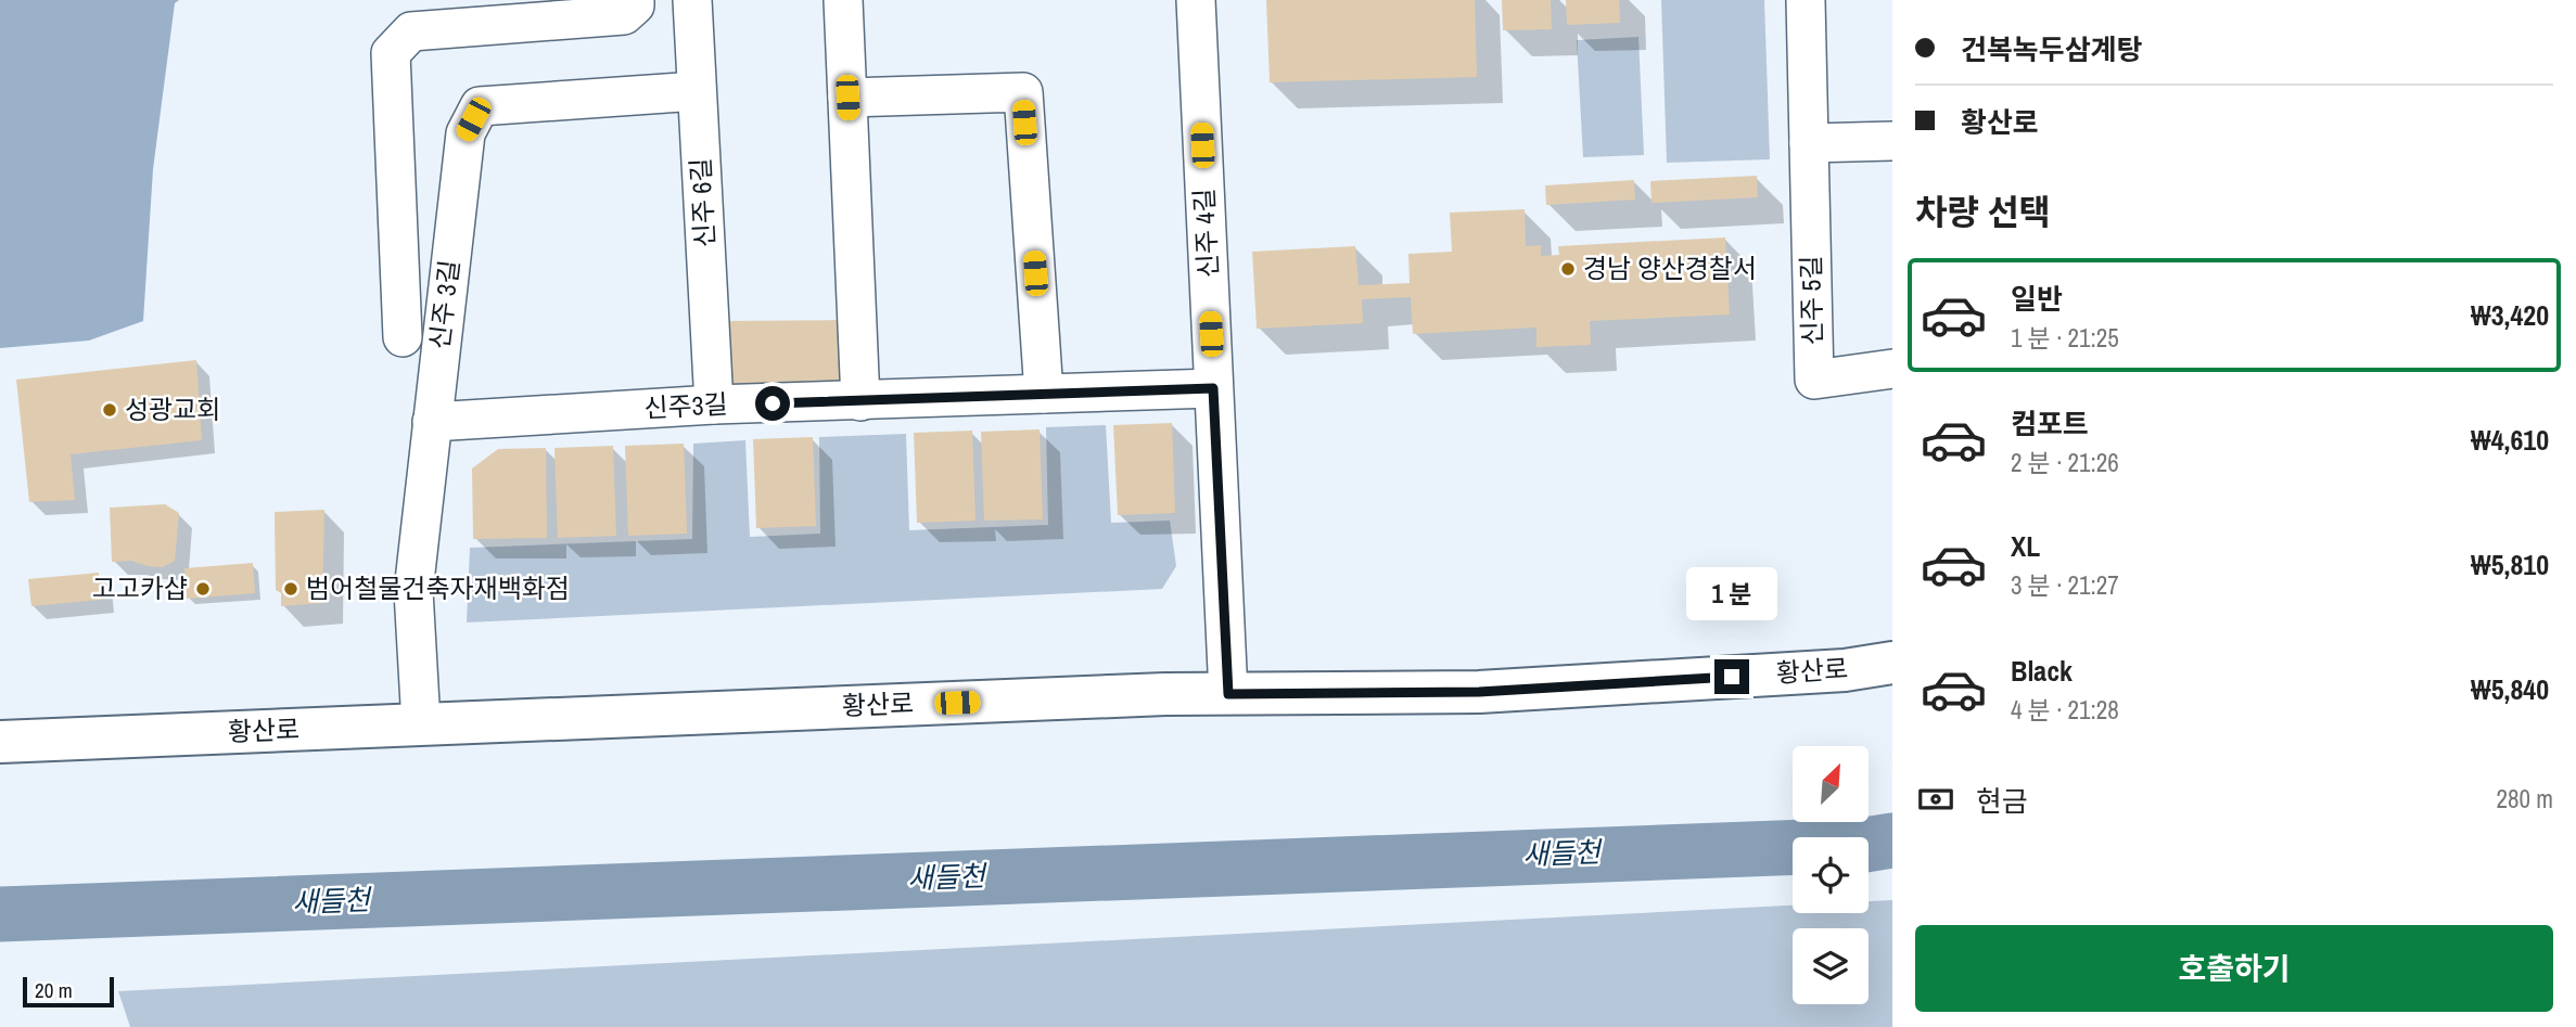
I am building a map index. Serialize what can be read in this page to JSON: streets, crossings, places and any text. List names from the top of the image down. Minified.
{"streets":{"main road":["황산로"],"street":["신주 6길","신주 4길","신주 5길","신주 3길","신주3길"]},"crossings":[["신주 6길","신주 3길"],["신주 6길","신주3길"],["신주 4길","신주3길"],["신주 4길","황산로"],["신주 3길","신주3길"],["신주 3길","황산로"]],"water":["새들천"],"places":["경남 양산경찰서","성광교회","고고카샵","범어철물건축자재백화점"],"scale_bar":"20 m","north":"top right","page":{"banner":["건복녹두삼계탕","황산로"],"heading":"차량 선택","list":[{"name":"일반","note":"1 분 · 21:25","value":"₩3,420"},{"name":"컴포트","note":"2 분 · 21:26","value":"₩4,610"},{"name":"XL","note":"3 분 · 21:27","value":"₩5,810"},{"name":"Black","note":"4 분 · 21:28","value":"₩5,840"}],"bubble":"1 분","pay":["현금","280 m"],"buttons":"호출하기","scale":"20 m"}}
